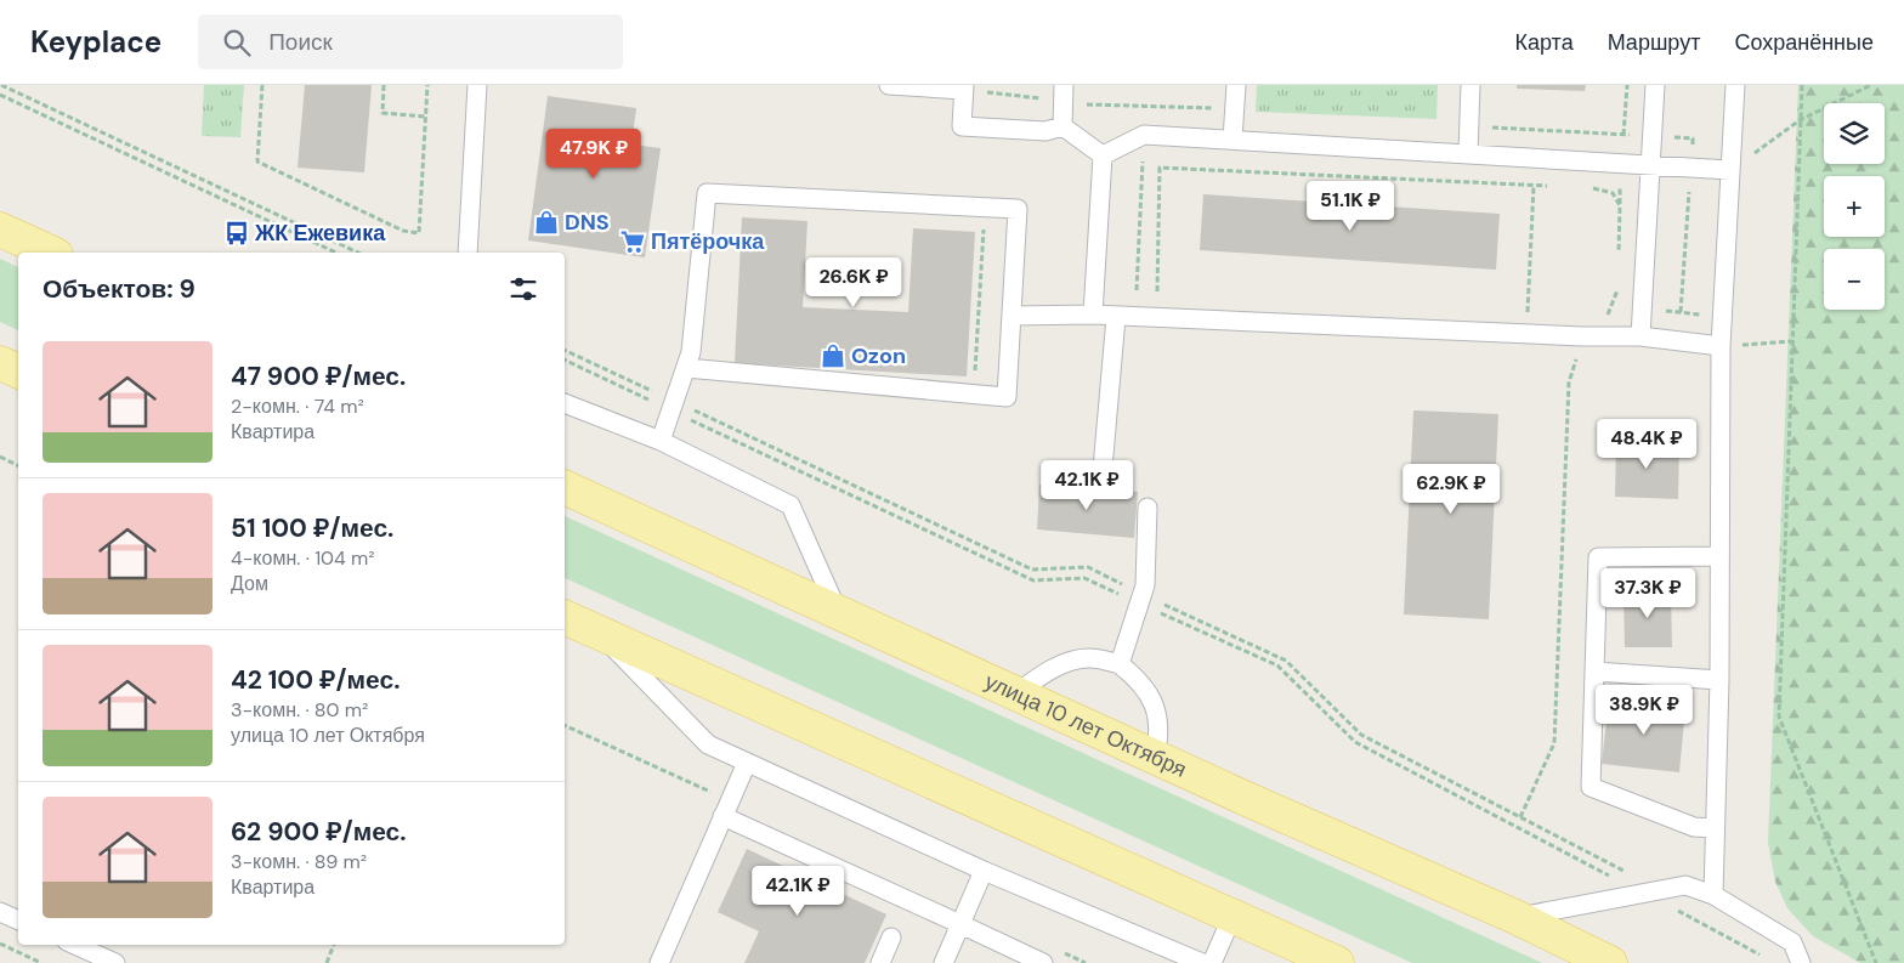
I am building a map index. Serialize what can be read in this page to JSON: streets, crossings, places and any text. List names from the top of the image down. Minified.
{"streets":{"main road":["улица 10 лет Октября"]},"places":{"shop":["DNS","Ozon"],"bus stop":["ЖК Ежевика"],"supermarket":["Пятёрочка"]},"page":{"header":"Keyplace","search":"Поиск","nav":["Карта","Маршрут","Сохранённые"],"map_buttons":["+","−"],"price":["47.9K ₽","51.1K ₽","26.6K ₽","48.4K ₽","42.1K ₽","62.9K ₽","37.3K ₽","38.9K ₽","42.1K ₽"],"heading":"Объектов: 9","list":[{"name":"47 900 ₽/мес.","note":"2-комн. · 74 m² · Квартира"},{"name":"51 100 ₽/мес.","note":"4-комн. · 104 m² · Дом"},{"name":"42 100 ₽/мес.","note":"3-комн. · 80 m² · улица 10 лет Октября"},{"name":"62 900 ₽/мес.","note":"3-комн. · 89 m² · Квартира"}]}}
